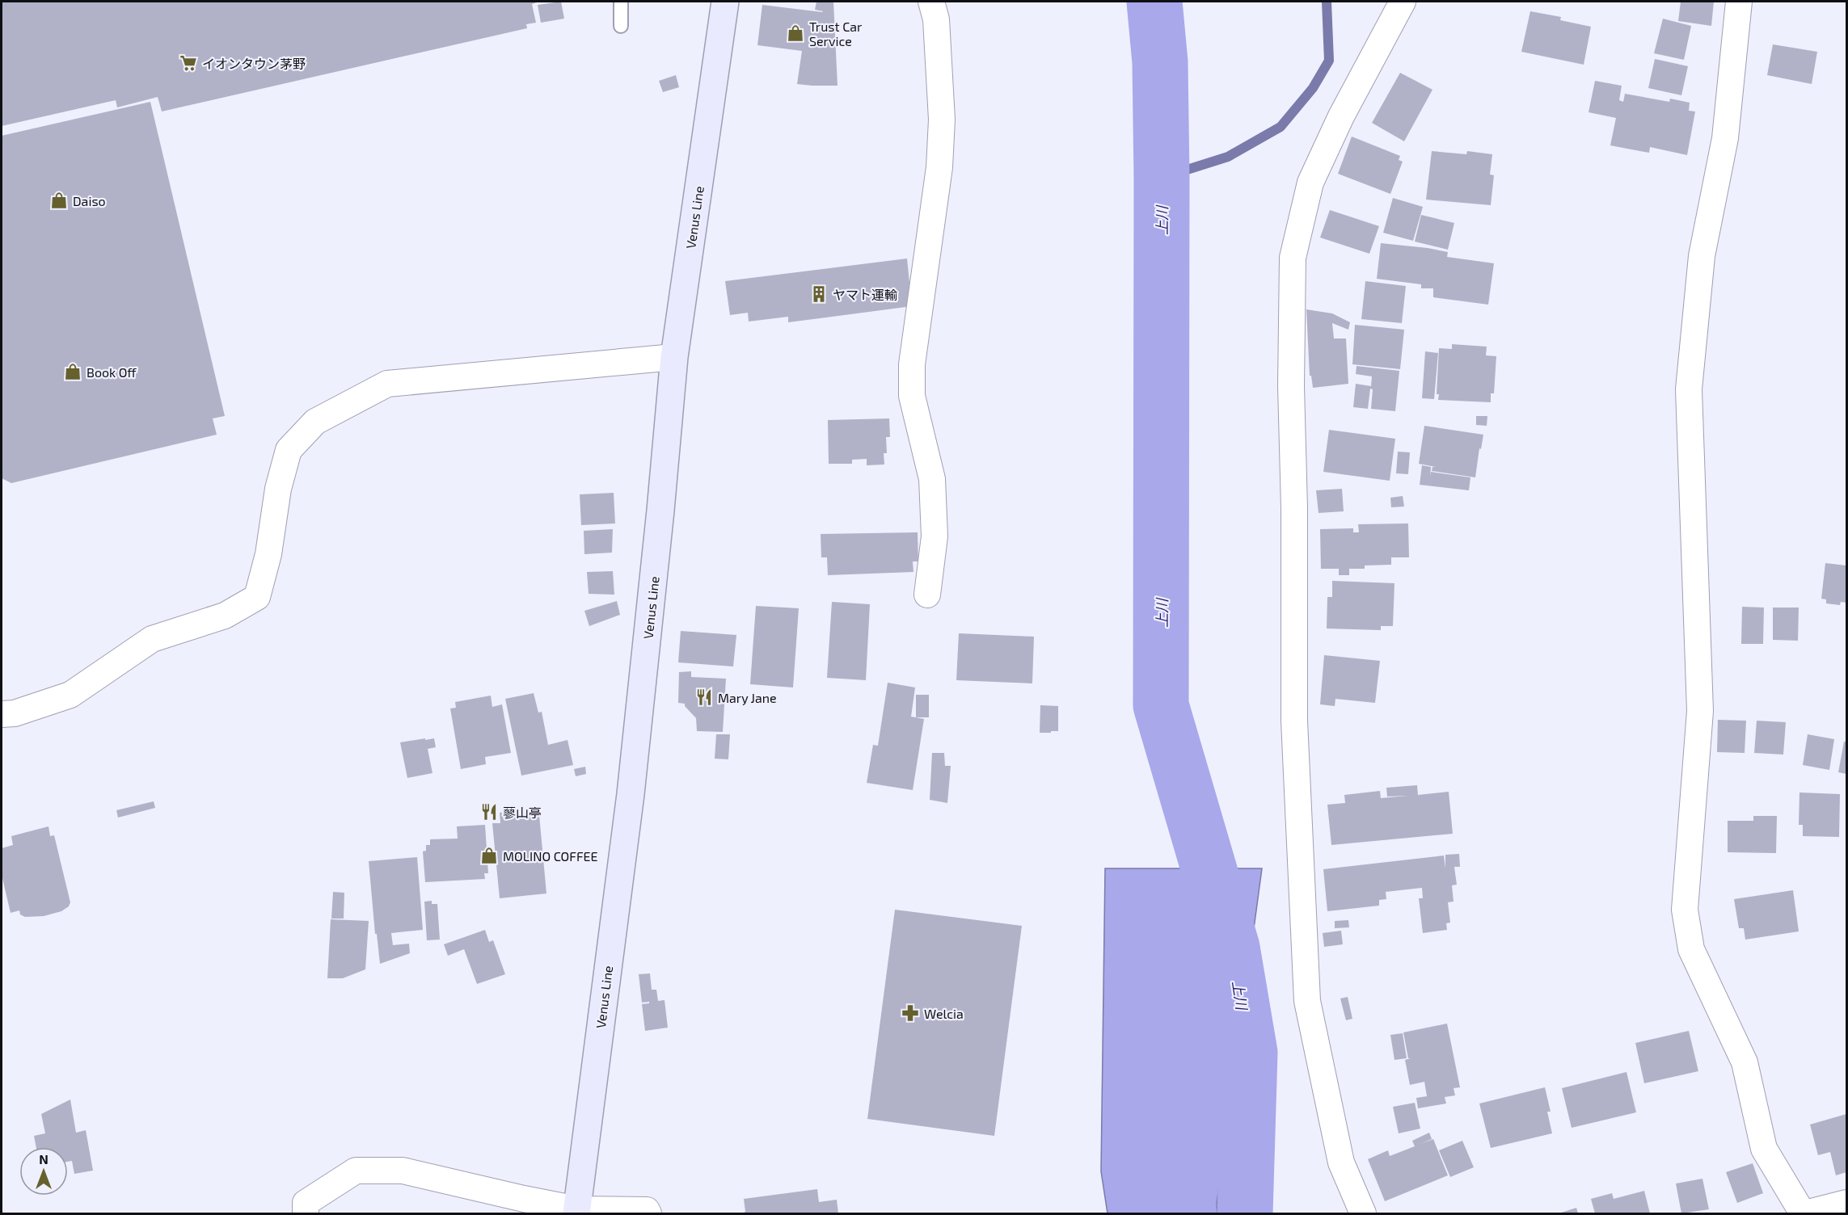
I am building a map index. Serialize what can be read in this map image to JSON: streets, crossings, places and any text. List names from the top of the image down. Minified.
{"streets":{"main road":["Venus Line"]},"water":["上川"],"places":{"shop":["Trust Car Service","Daiso","Book Off","MOLINO COFFEE"],"supermarket":["イオンタウン茅野"],"building":["ヤマト運輸"],"restaurant":["Mary Jane","蓼山亭"],"pharmacy":["Welcia"]},"north":"top"}
